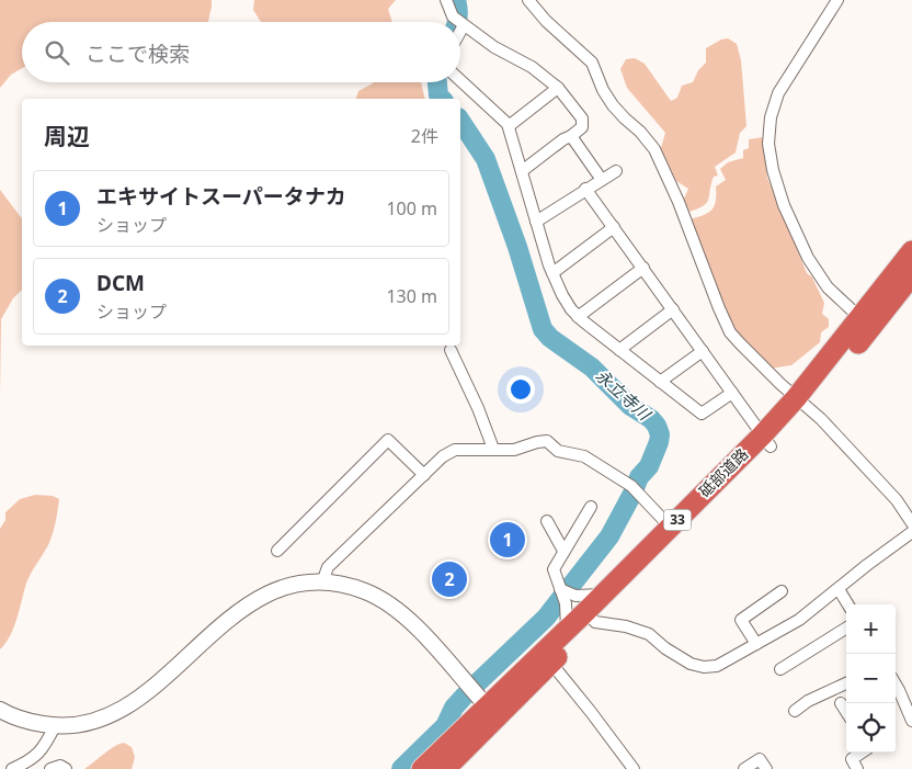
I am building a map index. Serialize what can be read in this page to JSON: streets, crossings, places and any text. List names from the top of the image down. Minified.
{"streets":{"highway":["砥部道路","33"]},"water":["永立寺川"],"page":{"search":"ここで検索","heading":["周辺","2件"],"list":[{"mark":"1","name":"エキサイトスーパータナカ","note":"ショップ","value":"100 m"},{"mark":"2","name":"DCM","note":"ショップ","value":"130 m"}],"pins":["1","2"],"map_buttons":["+","−"]}}
